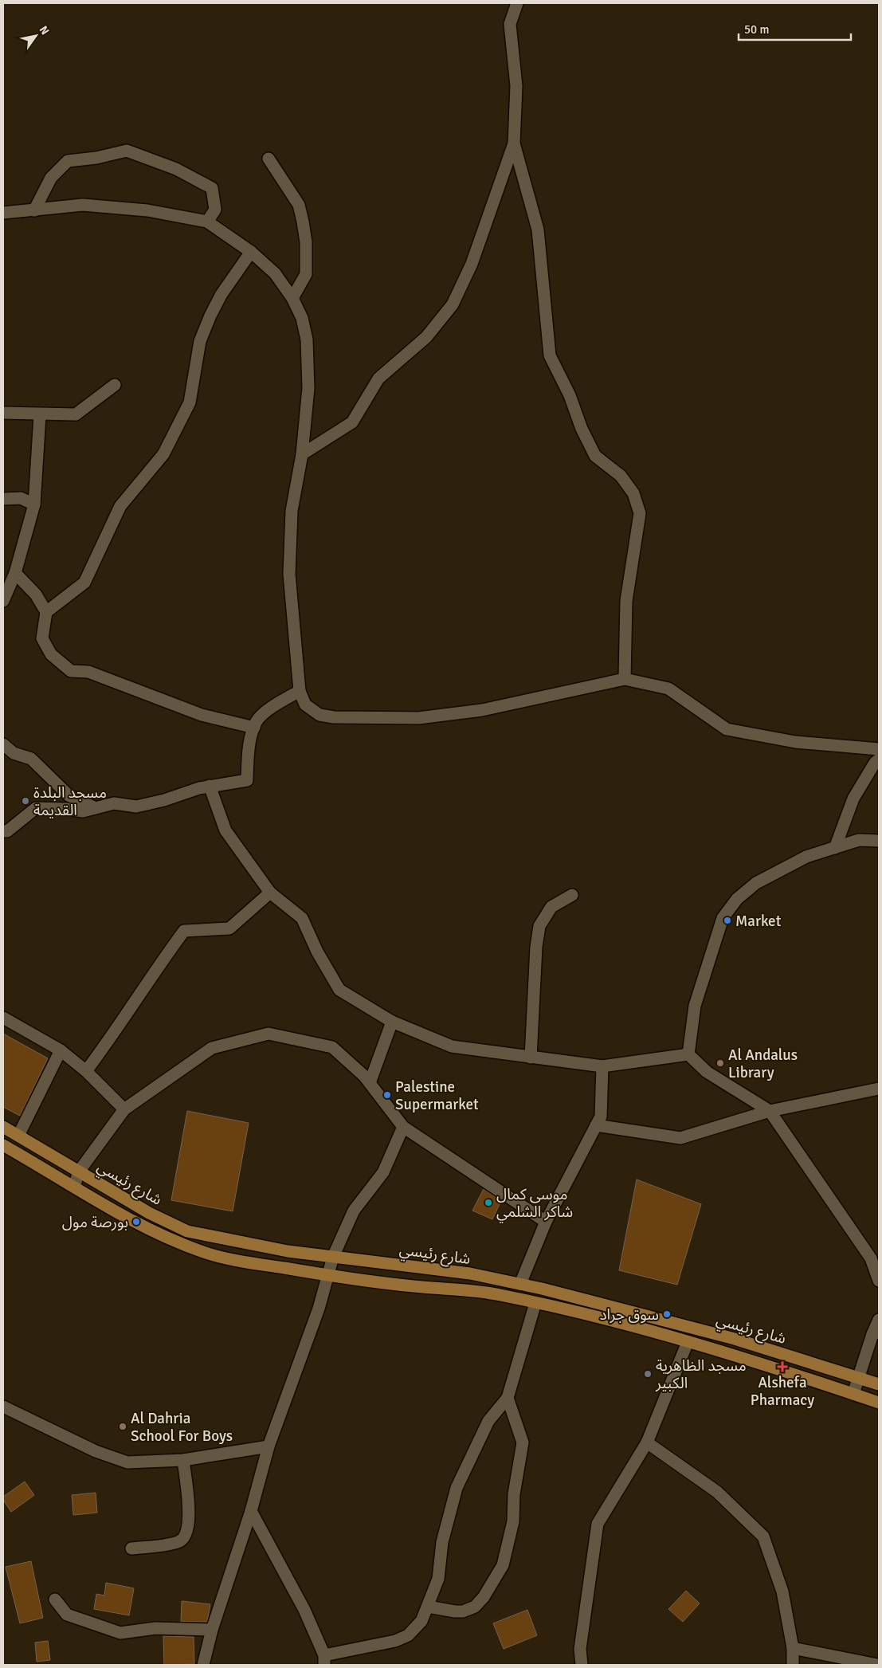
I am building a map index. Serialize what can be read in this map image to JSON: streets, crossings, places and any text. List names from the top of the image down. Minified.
{"streets":{"main road":["شارع رئيسي"]},"places":{"other":["مسجد البلدة القديمة","Market","Al Andalus Library","Palestine Supermarket","موسى كمال شاكر الشلمي","بورصة مول","سوق جراد","مسجد الظاهرية الكبير","Al Dahria School For Boys"],"health":["Alshefa Pharmacy"]},"scale_bar":"50 m","north":"top right"}
